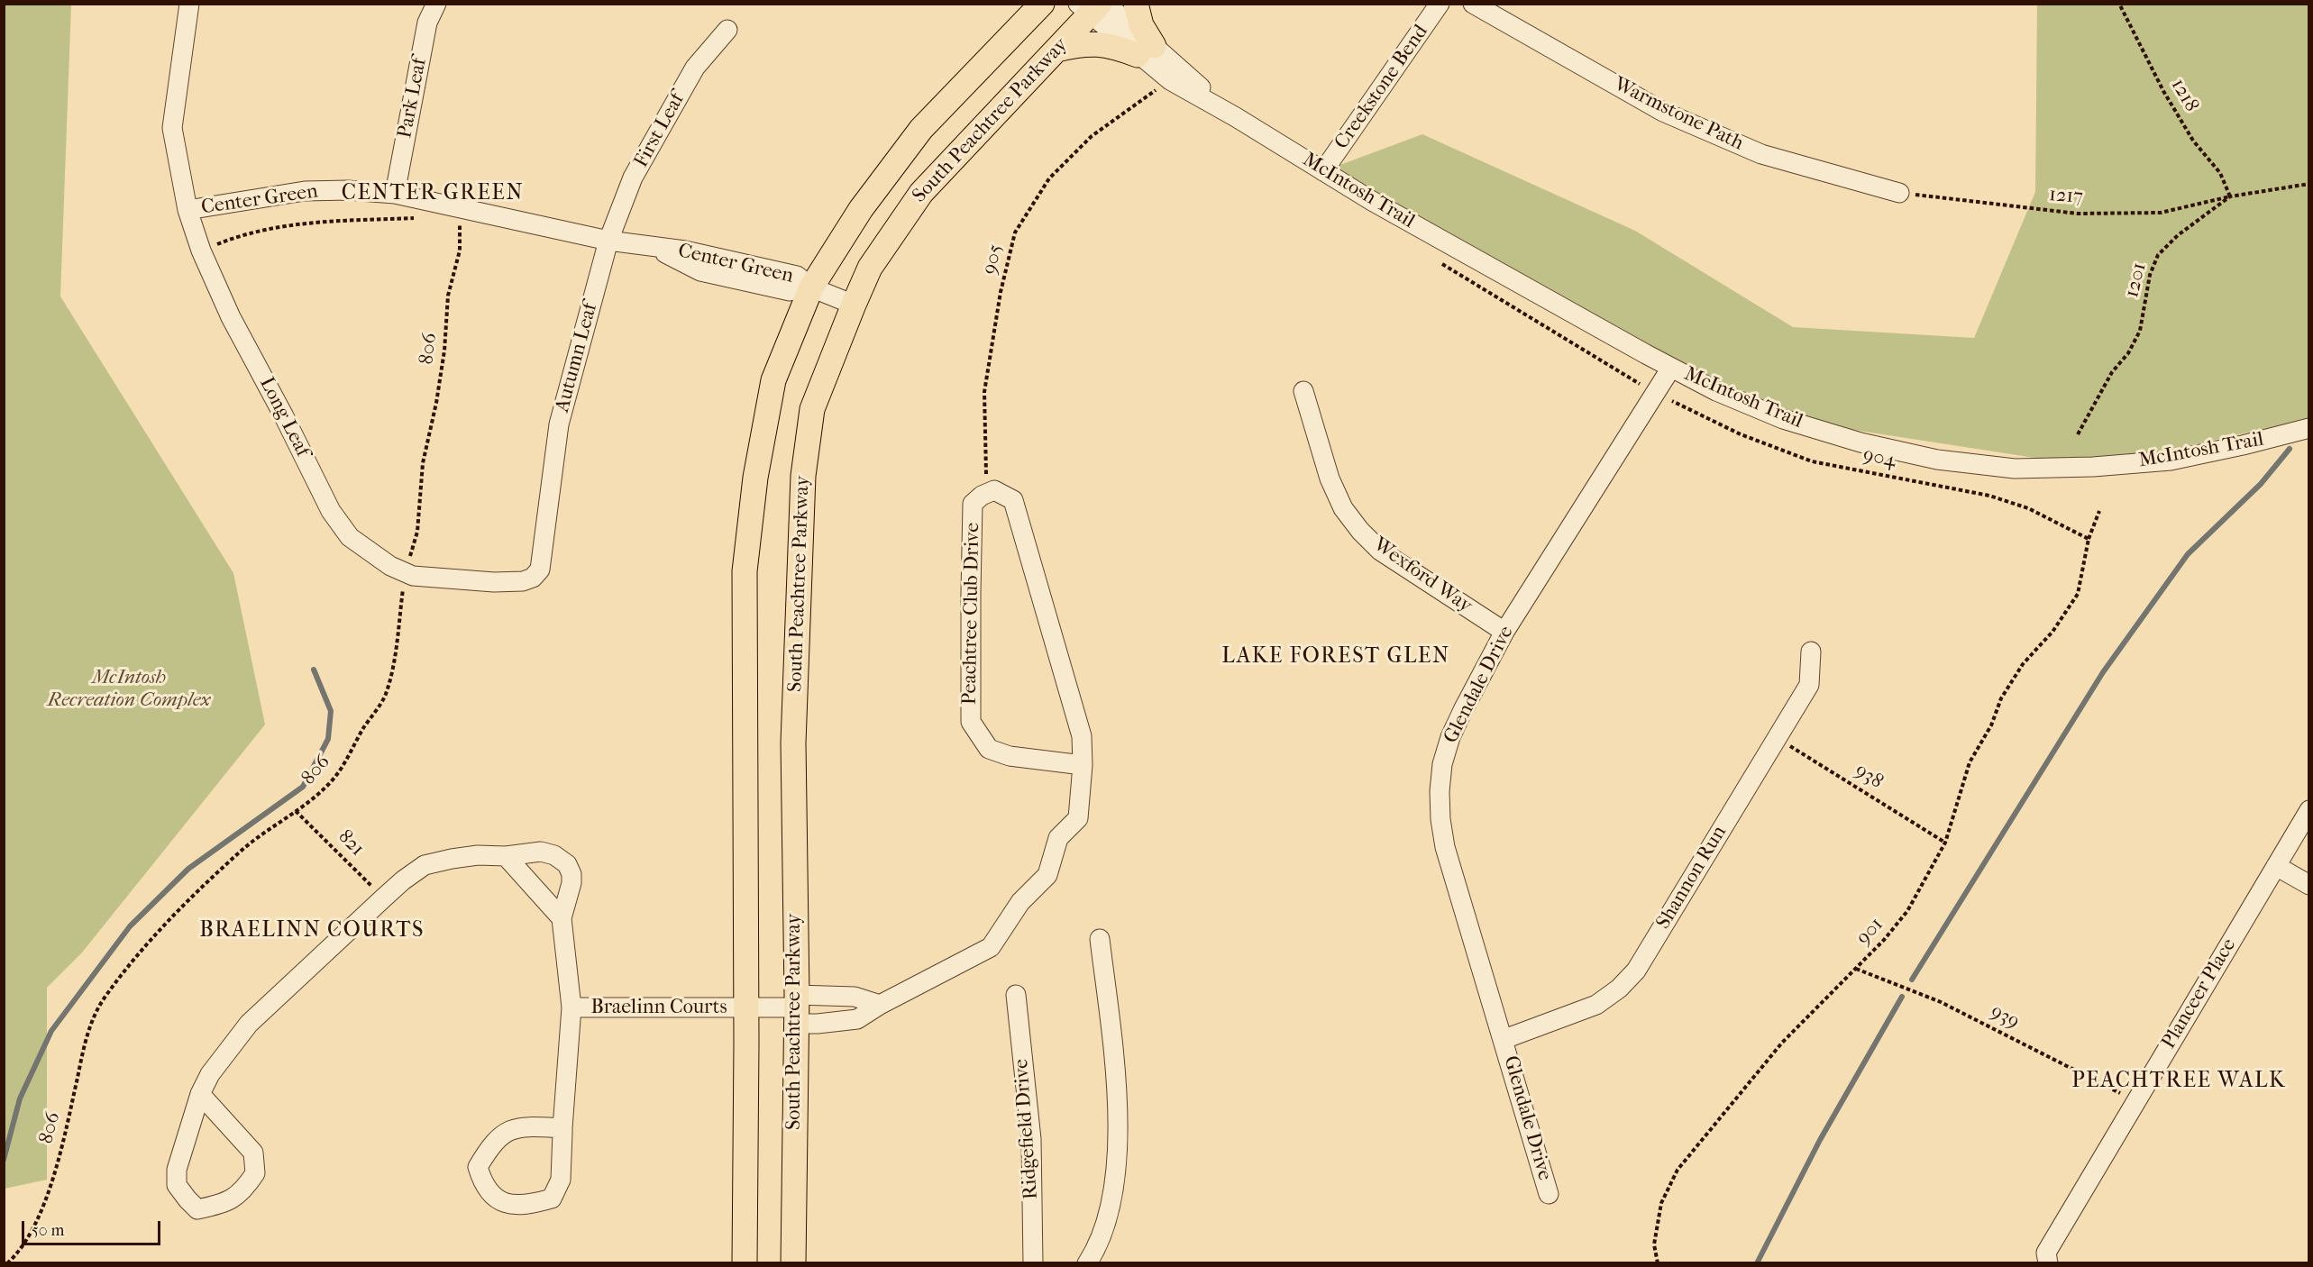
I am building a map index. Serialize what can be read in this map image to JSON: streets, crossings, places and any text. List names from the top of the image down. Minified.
{"streets":{"main road":["South Peachtree Parkway"],"street":["Creekstone Bend","Park Leaf","Warmstone Path","First Leaf","McIntosh Trail","Center Green","Autumn Leaf","Long Leaf","Wexford Way","Peachtree Club Drive","Glendale Drive","Shannon Run","Planceer Place","Braelinn Courts","Ridgefield Drive"],"path":["1218","1217","905","1201","806","904","938","821","901","939"]},"crossings":[["Creekstone Bend","McIntosh Trail"],["1218","1217"],["1218","1201"],["Park Leaf","Center Green"],["Warmstone Path","1217"],["South Peachtree Parkway","McIntosh Trail"],["South Peachtree Parkway","Center Green"],["South Peachtree Parkway","Peachtree Club Drive"],["South Peachtree Parkway","Braelinn Courts"],["First Leaf","Center Green"],["First Leaf","Autumn Leaf"],["McIntosh Trail","Glendale Drive"],["1217","1201"],["Center Green","806"],["Center Green","Autumn Leaf"],["Center Green","Long Leaf"],["905","Peachtree Club Drive"],["806","Long Leaf"],["806","821"],["Autumn Leaf","Long Leaf"],["904","Glendale Drive"],["904","901"],["Wexford Way","Glendale Drive"],["Peachtree Club Drive","Braelinn Courts"],["Glendale Drive","Shannon Run"],["938","Shannon Run"],["938","901"],["821","Braelinn Courts"],["901","939"],["Planceer Place","939"]],"districts":["CENTER GREEN","LAKE FOREST GLEN","BRAELINN COURTS","PEACHTREE WALK"],"parks":["McIntosh Recreation Complex"],"scale_bar":"50 m"}
